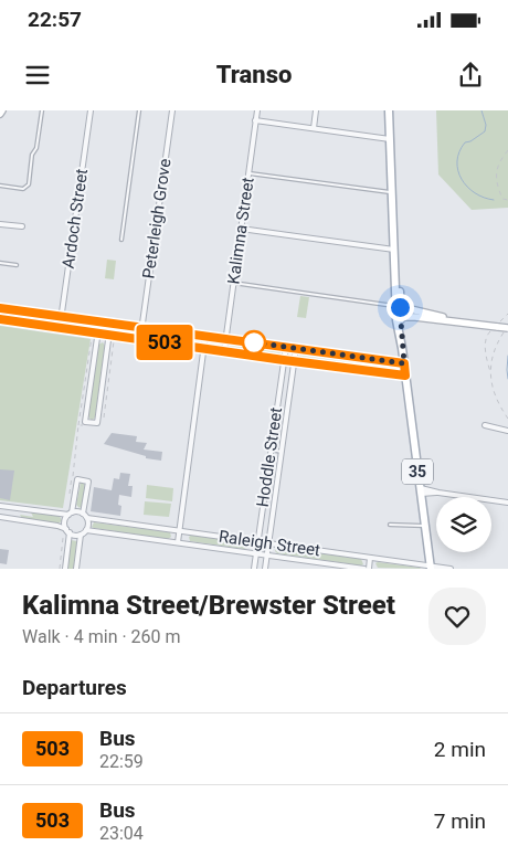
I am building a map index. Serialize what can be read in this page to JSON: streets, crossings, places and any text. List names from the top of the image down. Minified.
{"streets":{"main road":["35"],"street":["Ardoch Street","Peterleigh Grove","Kalimna Street","Hoddle Street","Raleigh Street"]},"crossings":[["Hoddle Street","Raleigh Street"],["35","Raleigh Street"]],"lines":["bus line 503"],"page":{"status":"22:57","header":"Transo","on_map":"503","heading":[["Kalimna Street/Brewster Street","Walk · 4 min · 260 m"],"Departures"],"list":[{"mark":"503","name":"Bus","note":"22:59","value":"2 min"},{"mark":"503","name":"Bus","note":"23:04","value":"7 min"}]}}
